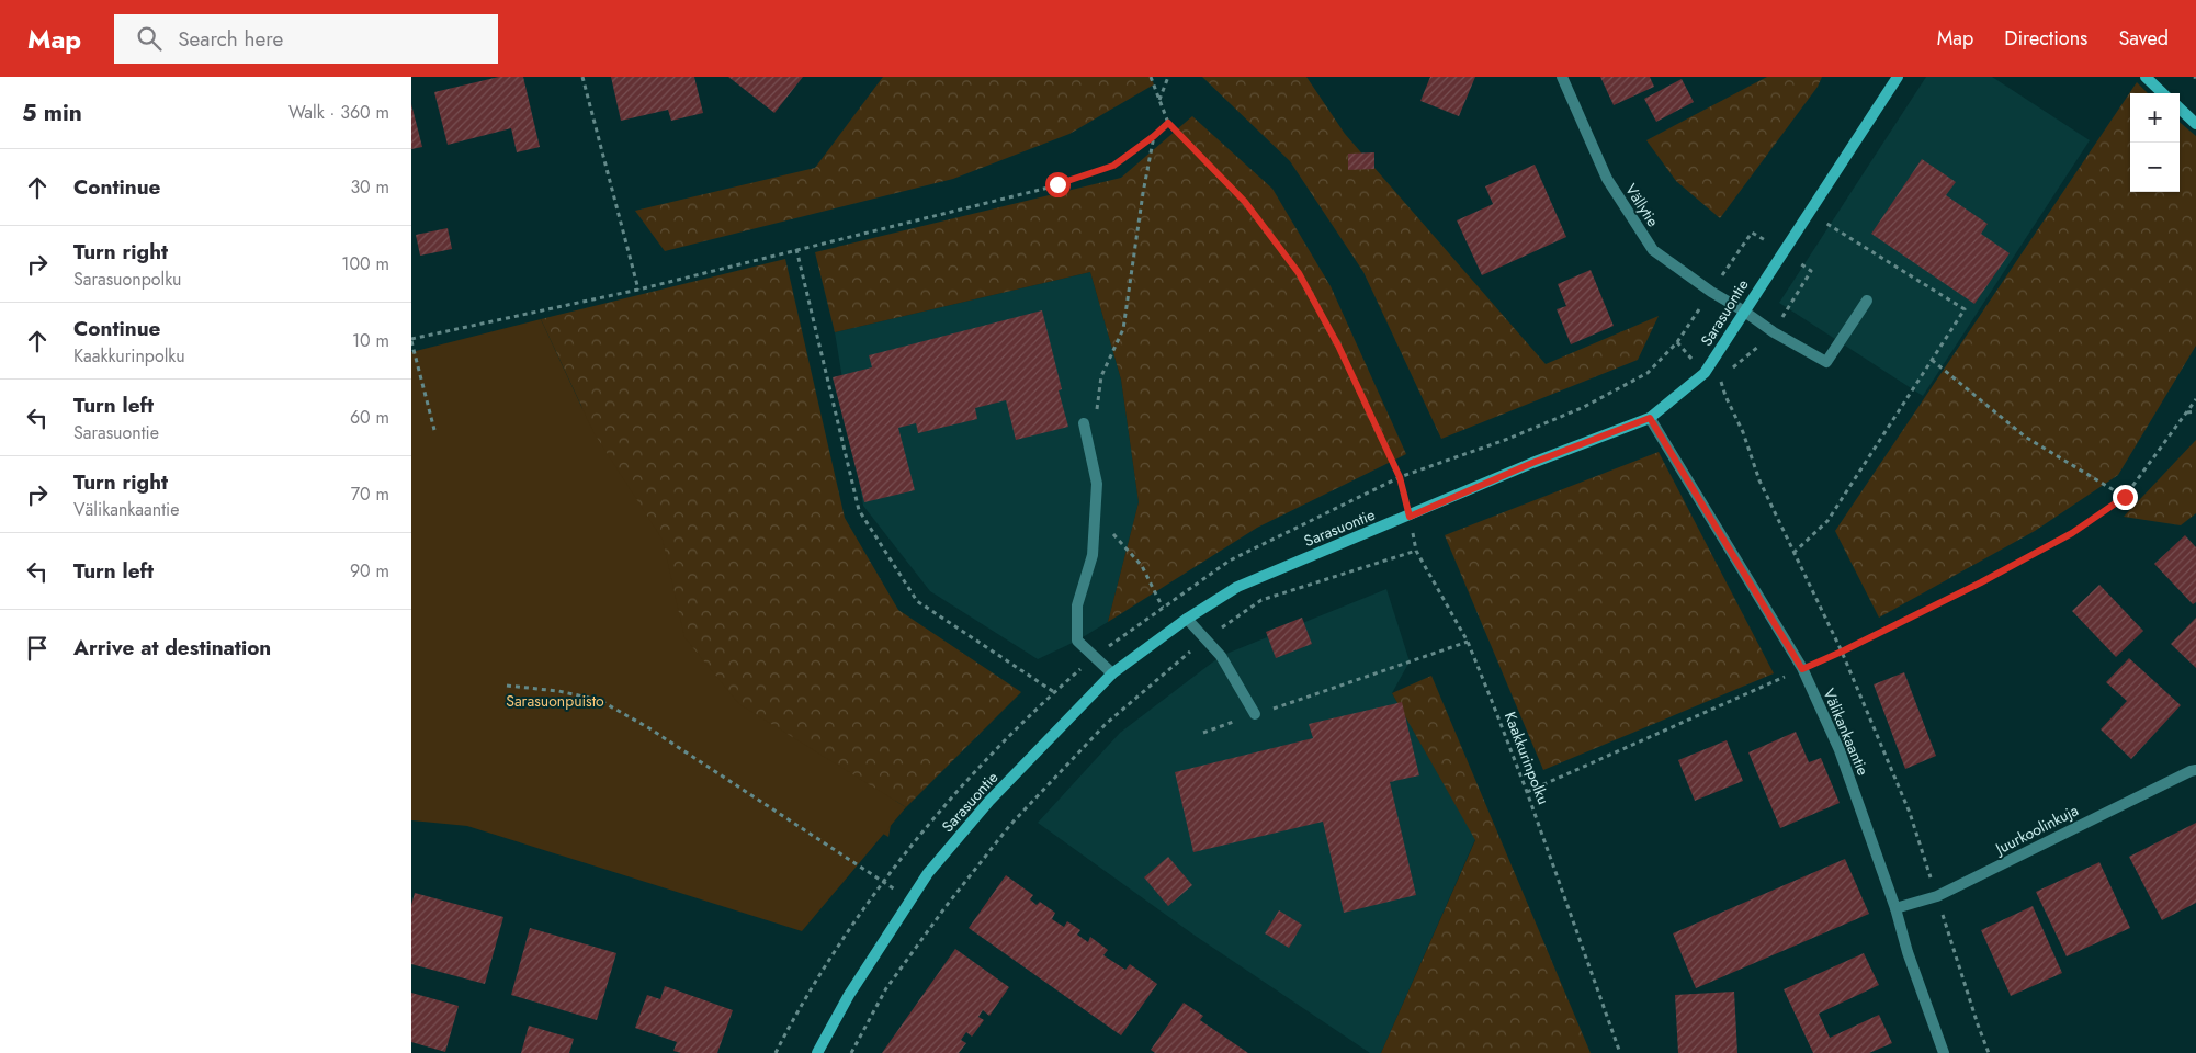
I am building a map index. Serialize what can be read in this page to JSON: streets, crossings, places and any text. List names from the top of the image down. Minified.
{"streets":{"street":["Vällytie","Sarasuontie","Välikankaantie","Juurkoolinkuja"],"path":["Kaakkurinpolku"]},"crossings":[["Vällytie","Sarasuontie"],["Sarasuontie","Välikankaantie"],["Sarasuontie","Kaakkurinpolku"],["Välikankaantie","Juurkoolinkuja"]],"parks":["Sarasuonpuisto"],"page":{"header":"Map","search":"Search here","nav":["Map","Directions","Saved"],"heading":["5 min","Walk · 360 m"],"map_buttons":["+","−"],"list":[["Continue","30 m"],["Turn right","Sarasuonpolku","100 m"],["Continue","Kaakkurinpolku","10 m"],["Turn left","Sarasuontie","60 m"],["Turn right","Välikankaantie","70 m"],["Turn left","90 m"],"Arrive at destination"]}}
